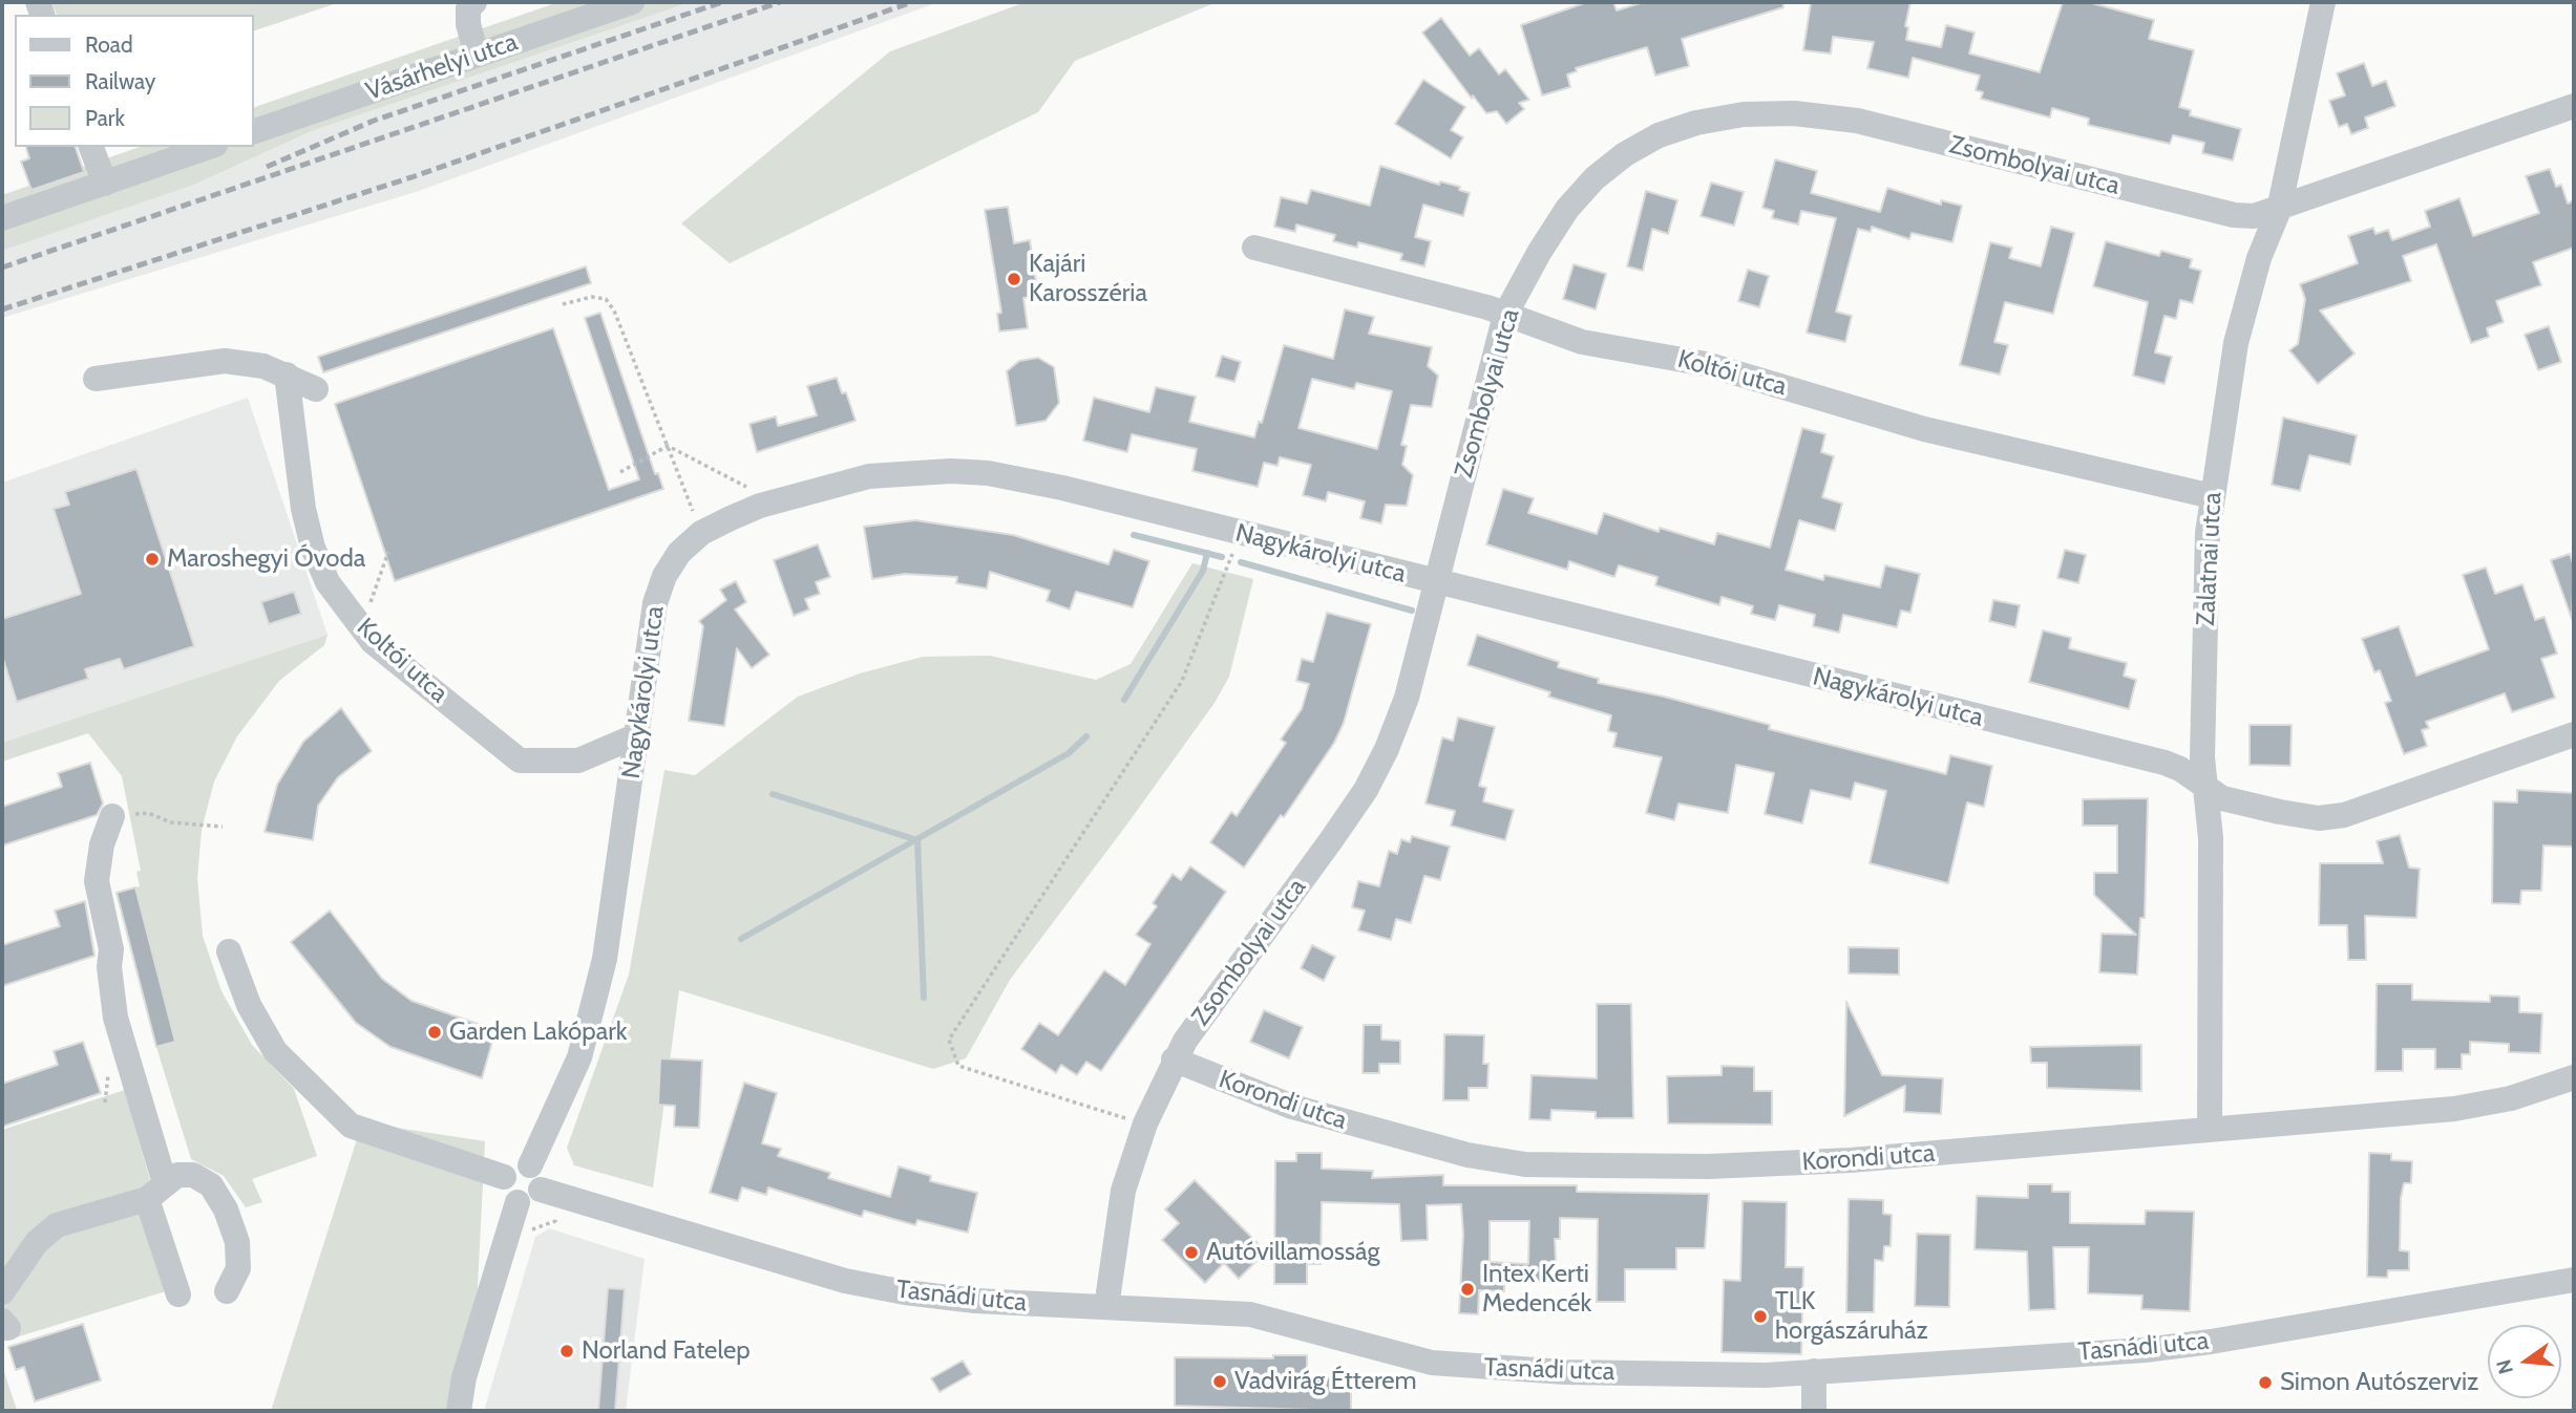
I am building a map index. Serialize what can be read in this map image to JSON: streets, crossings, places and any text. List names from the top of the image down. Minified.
{"streets":{"street":["Vásárhelyi utca","Zsombolyai utca","Koltói utca","Nagykárolyi utca","Zalatnai utca","Korondi utca","Tasnádi utca"]},"crossings":[["Zsombolyai utca","Koltói utca"],["Zsombolyai utca","Nagykárolyi utca"],["Zsombolyai utca","Zalatnai utca"],["Zsombolyai utca","Korondi utca"],["Zsombolyai utca","Tasnádi utca"],["Koltói utca","Nagykárolyi utca"],["Koltói utca","Zalatnai utca"],["Nagykárolyi utca","Zalatnai utca"],["Nagykárolyi utca","Tasnádi utca"],["Zalatnai utca","Korondi utca"]],"places":["Kajári Karosszéria","Maroshegyi Óvoda","Garden Lakópark","Autóvillamosság","Intex Kerti Medencék","TLK horgászáruház","Norland Fatelep","Vadvirág Étterem","Simon Autószerviz"],"legend":["Road","Railway","Park"],"north":"left"}
